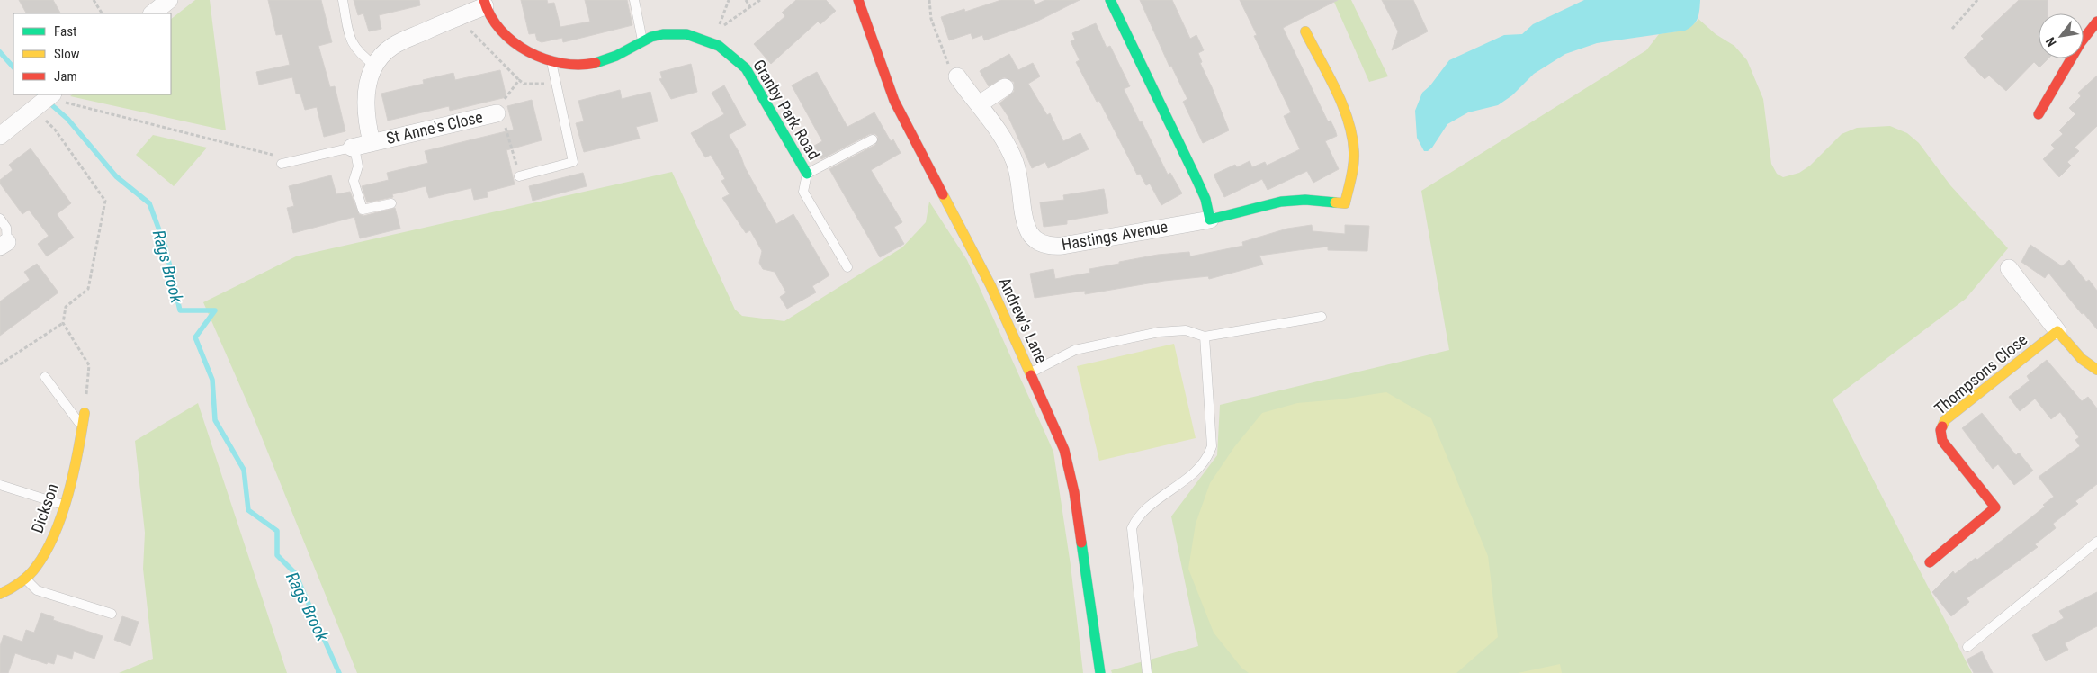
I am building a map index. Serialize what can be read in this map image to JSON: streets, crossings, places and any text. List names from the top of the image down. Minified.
{"streets":{"street":["Granby Park Road","St Anne's Close","Hastings Avenue","Andrew's Lane","Thompsons Close","Dickson"]},"crossings":[["Granby Park Road","St Anne's Close"]],"water":["Rags Brook"],"legend":["Fast","Slow","Jam"],"north":"bottom left"}
